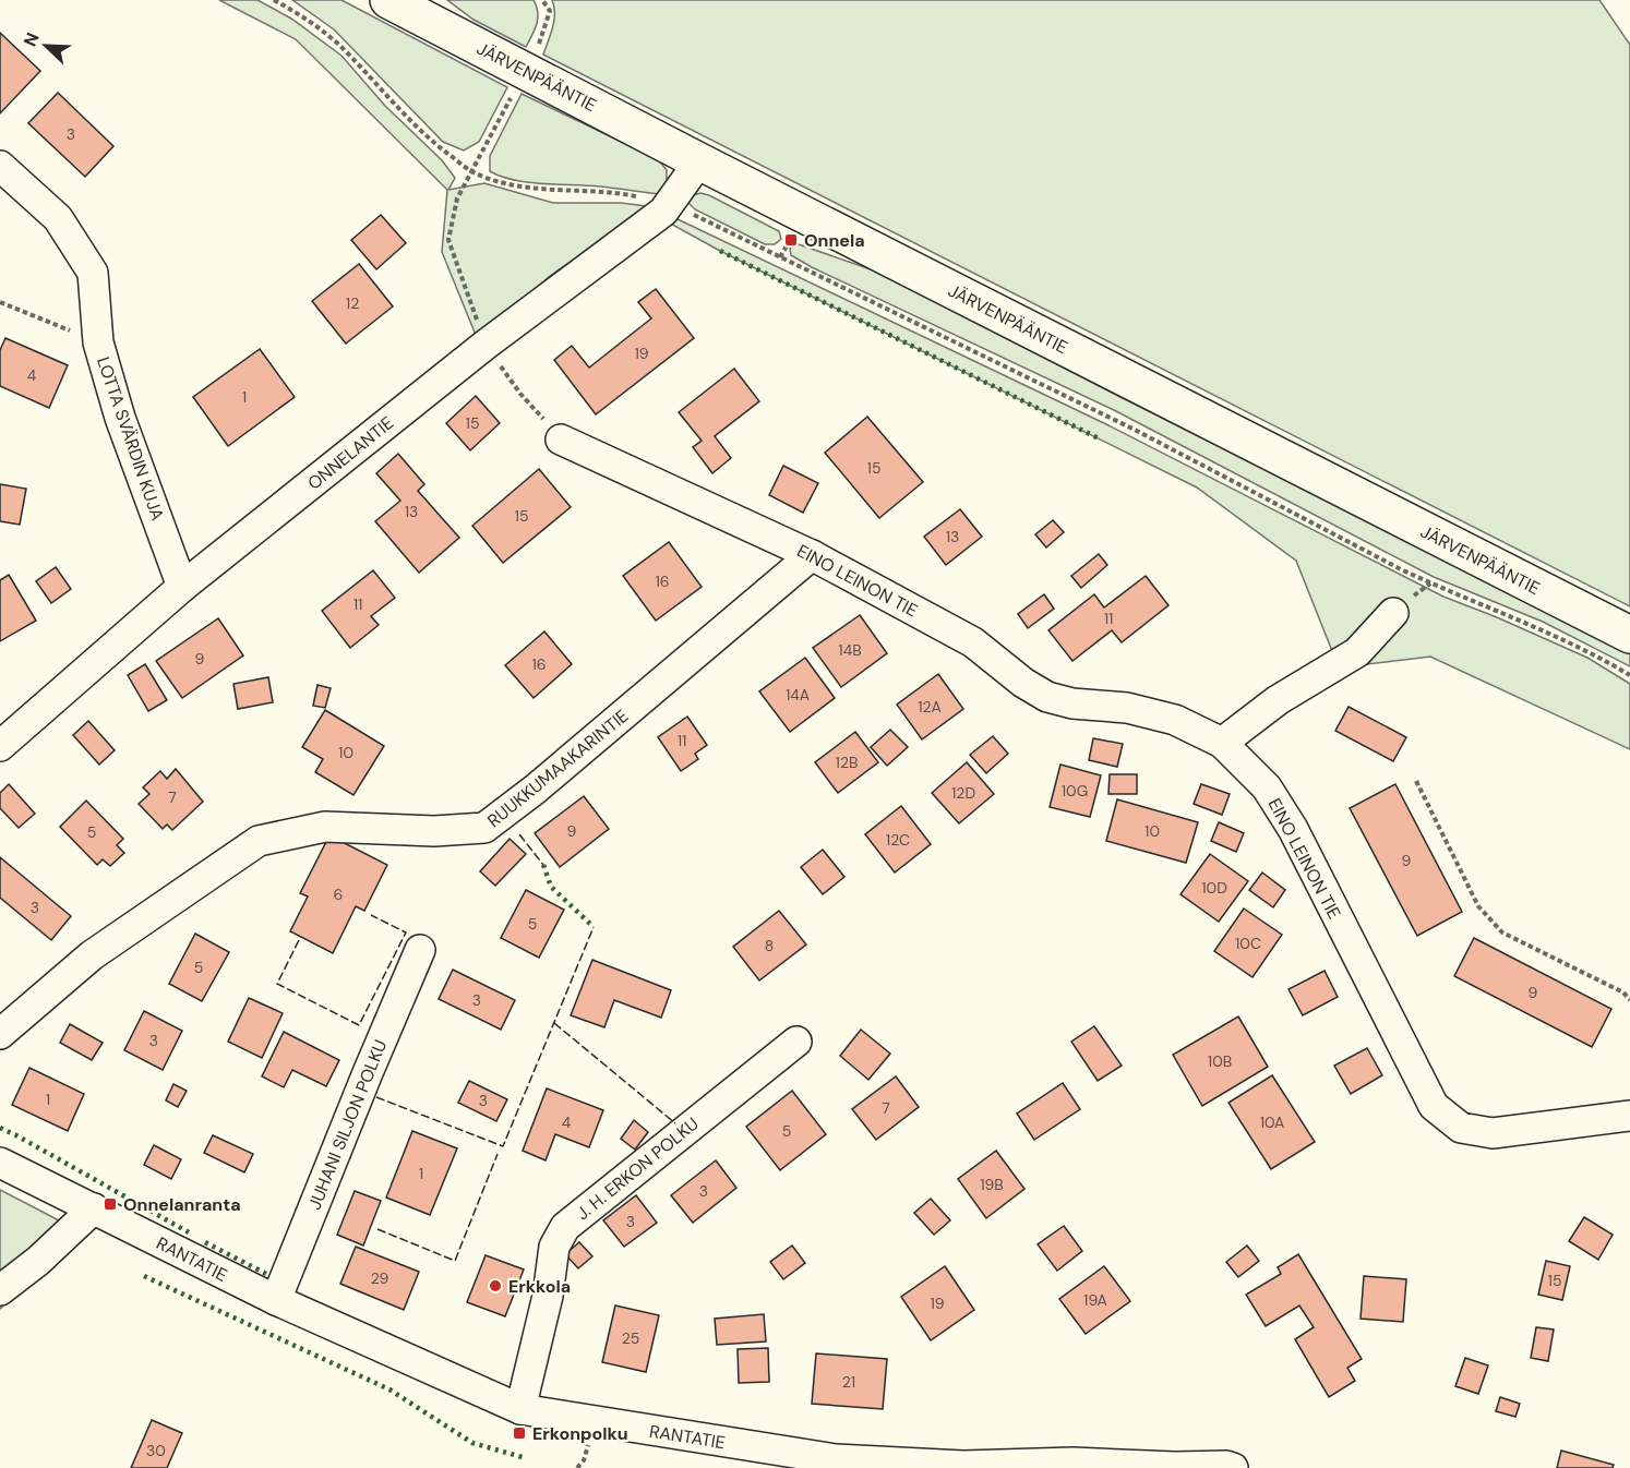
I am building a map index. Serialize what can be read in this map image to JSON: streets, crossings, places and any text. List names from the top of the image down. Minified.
{"streets":{"main road":["JÄRVENPÄÄNTIE"],"street":["LOTTA SVÄRDIN KUJA","ONNELANTIE","EINO LEINON TIE","RUUKKUMAAKARINTIE","JUHANI SILJON POLKU","J. H. ERKON POLKU","RANTATIE"]},"crossings":[["JÄRVENPÄÄNTIE","ONNELANTIE"],["LOTTA SVÄRDIN KUJA","ONNELANTIE"],["EINO LEINON TIE","RUUKKUMAAKARINTIE"],["JUHANI SILJON POLKU","RANTATIE"],["J. H. ERKON POLKU","RANTATIE"]],"places":{"transit":["Onnela","Onnelanranta","Erkonpolku"],"other":["Erkkola"]},"house_numbers":["3","12","19","4","1","15","15","13","15","13","16","11","11","14B","9","16","14A","12A","11","10","12B","10G","12D","7","9","10","5","12C","9","10D","6","3","5","10C","8","5","9","3","3","10B","1","3","7","4","10A","5","1","19B","3","3","29","15","19A","19","25","21","30"],"north":"top left"}
